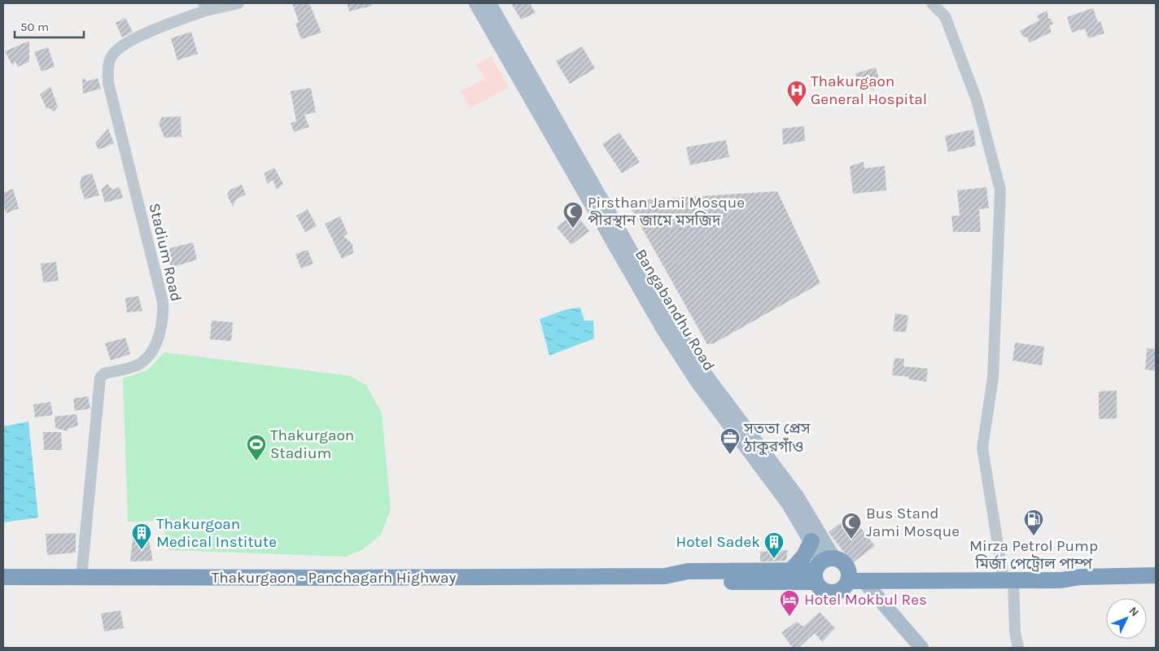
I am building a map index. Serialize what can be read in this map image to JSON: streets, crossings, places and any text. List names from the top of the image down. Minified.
{"streets":{"highway":["Thakurgaon - Panchagarh Highway"],"main road":["Bangabandhu Road"],"street":["Stadium Road"]},"crossings":[["Stadium Road","Thakurgaon - Panchagarh Highway"],["Bangabandhu Road","Thakurgaon - Panchagarh Highway"]],"places":{"hospital":["Thakurgaon General Hospital"],"mosque":["Pirsthan Jami Mosque পীরস্থান জামে মসজিদ","Bus Stand Jami Mosque"],"office":["সততা প্রেস ঠাকুরগাঁও"],"sports":["Thakurgaon Stadium"],"fuel station":["Mirza Petrol Pump মির্জা পেট্রোল পাম্প"],"building":["Thakurgoan Medical Institute","Hotel Sadek"],"hotel":["Hotel Mokbul Res"]},"scale_bar":"50 m","north":"top right"}
